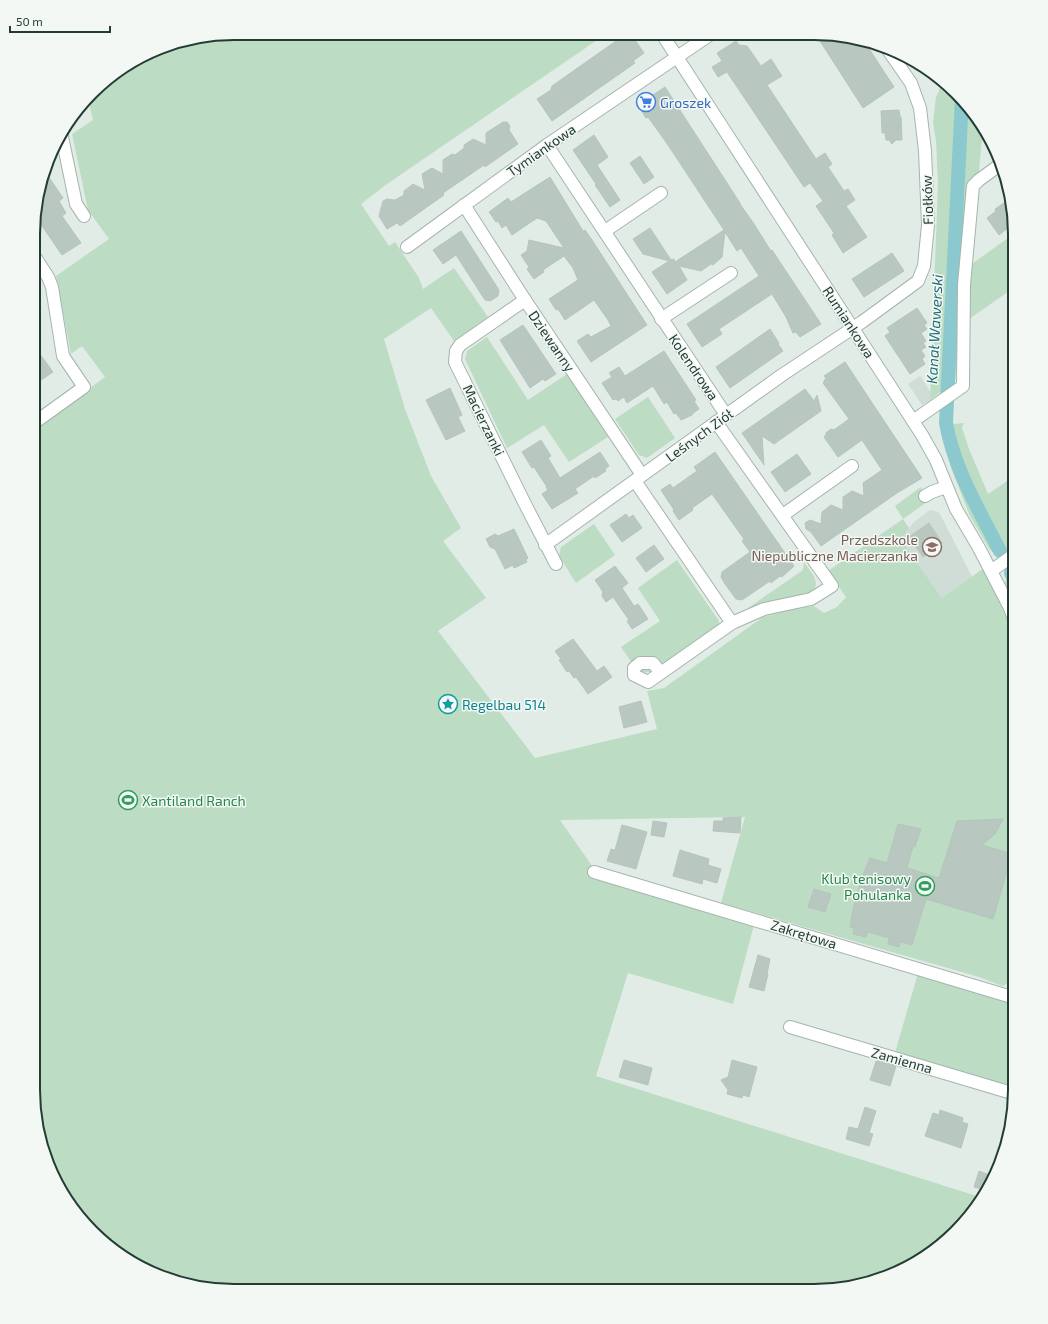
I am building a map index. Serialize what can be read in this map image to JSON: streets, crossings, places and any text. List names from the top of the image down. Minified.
{"streets":{"street":["Tymiankowa","Fiołków","Rumiankowa","Dziewanny","Kolendrowa","Macierzanki","Leśnych Ziół","Zakrętowa","Zamienna"]},"crossings":[["Tymiankowa","Rumiankowa"],["Tymiankowa","Dziewanny"],["Tymiankowa","Kolendrowa"],["Fiołków","Rumiankowa"],["Fiołków","Leśnych Ziół"],["Rumiankowa","Leśnych Ziół"],["Dziewanny","Kolendrowa"],["Dziewanny","Macierzanki"],["Dziewanny","Leśnych Ziół"],["Kolendrowa","Leśnych Ziół"],["Macierzanki","Leśnych Ziół"]],"water":["Kanał Wawerski"],"places":{"supermarket":["Groszek"],"school or university":["Przedszkole Niepubliczne Macierzanka"],"place":["Regelbau 514"],"sports":["Xantiland Ranch","Klub tenisowy Pohulanka"]},"scale_bar":"50 m"}
